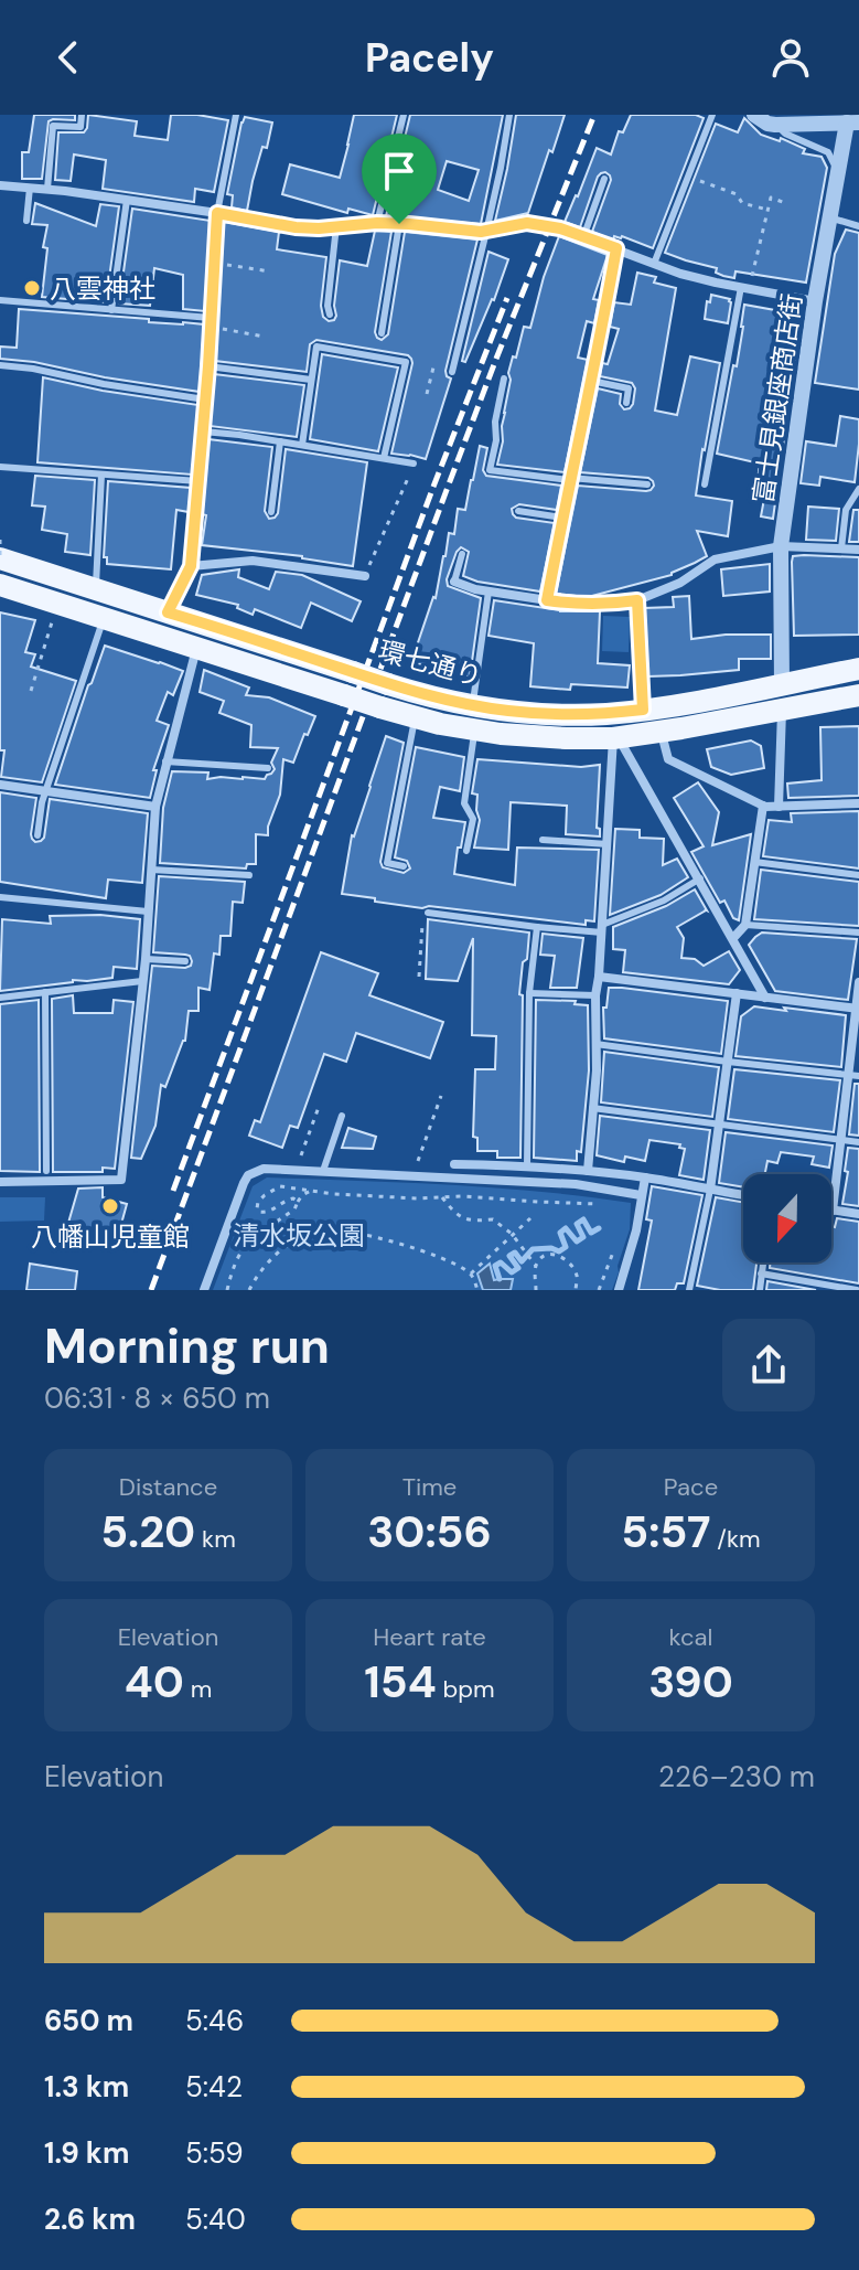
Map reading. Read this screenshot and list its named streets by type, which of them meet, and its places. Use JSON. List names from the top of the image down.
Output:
{
  "streets": {
    "main road": ["環七通り"],
    "street": ["富士見銀座商店街"]
  },
  "crossings": [
    ["富士見銀座商店街", "環七通り"]
  ],
  "parks": ["清水坂公園"],
  "places": ["八雲神社", "八幡山児童館"],
  "north": "bottom",
  "page": {
    "header": "Pacely",
    "heading": ["Morning run", "06:31 · 8 × 650 m"],
    "stats": [
      ["Distance", "5.20 km"],
      ["Time", "30:56"],
      ["Pace", "5:57 /km"],
      ["Elevation", "40 m"],
      ["Heart rate", "154 bpm"],
      ["kcal", "390"]
    ],
    "chart": ["Elevation", "226–230 m"],
    "list": [
      {
        "name": "650 m",
        "note": "5:46"
      },
      {
        "name": "1.3 km",
        "note": "5:42"
      },
      {
        "name": "1.9 km",
        "note": "5:59"
      },
      {
        "name": "2.6 km",
        "note": "5:40"
      }
    ]
  }
}
